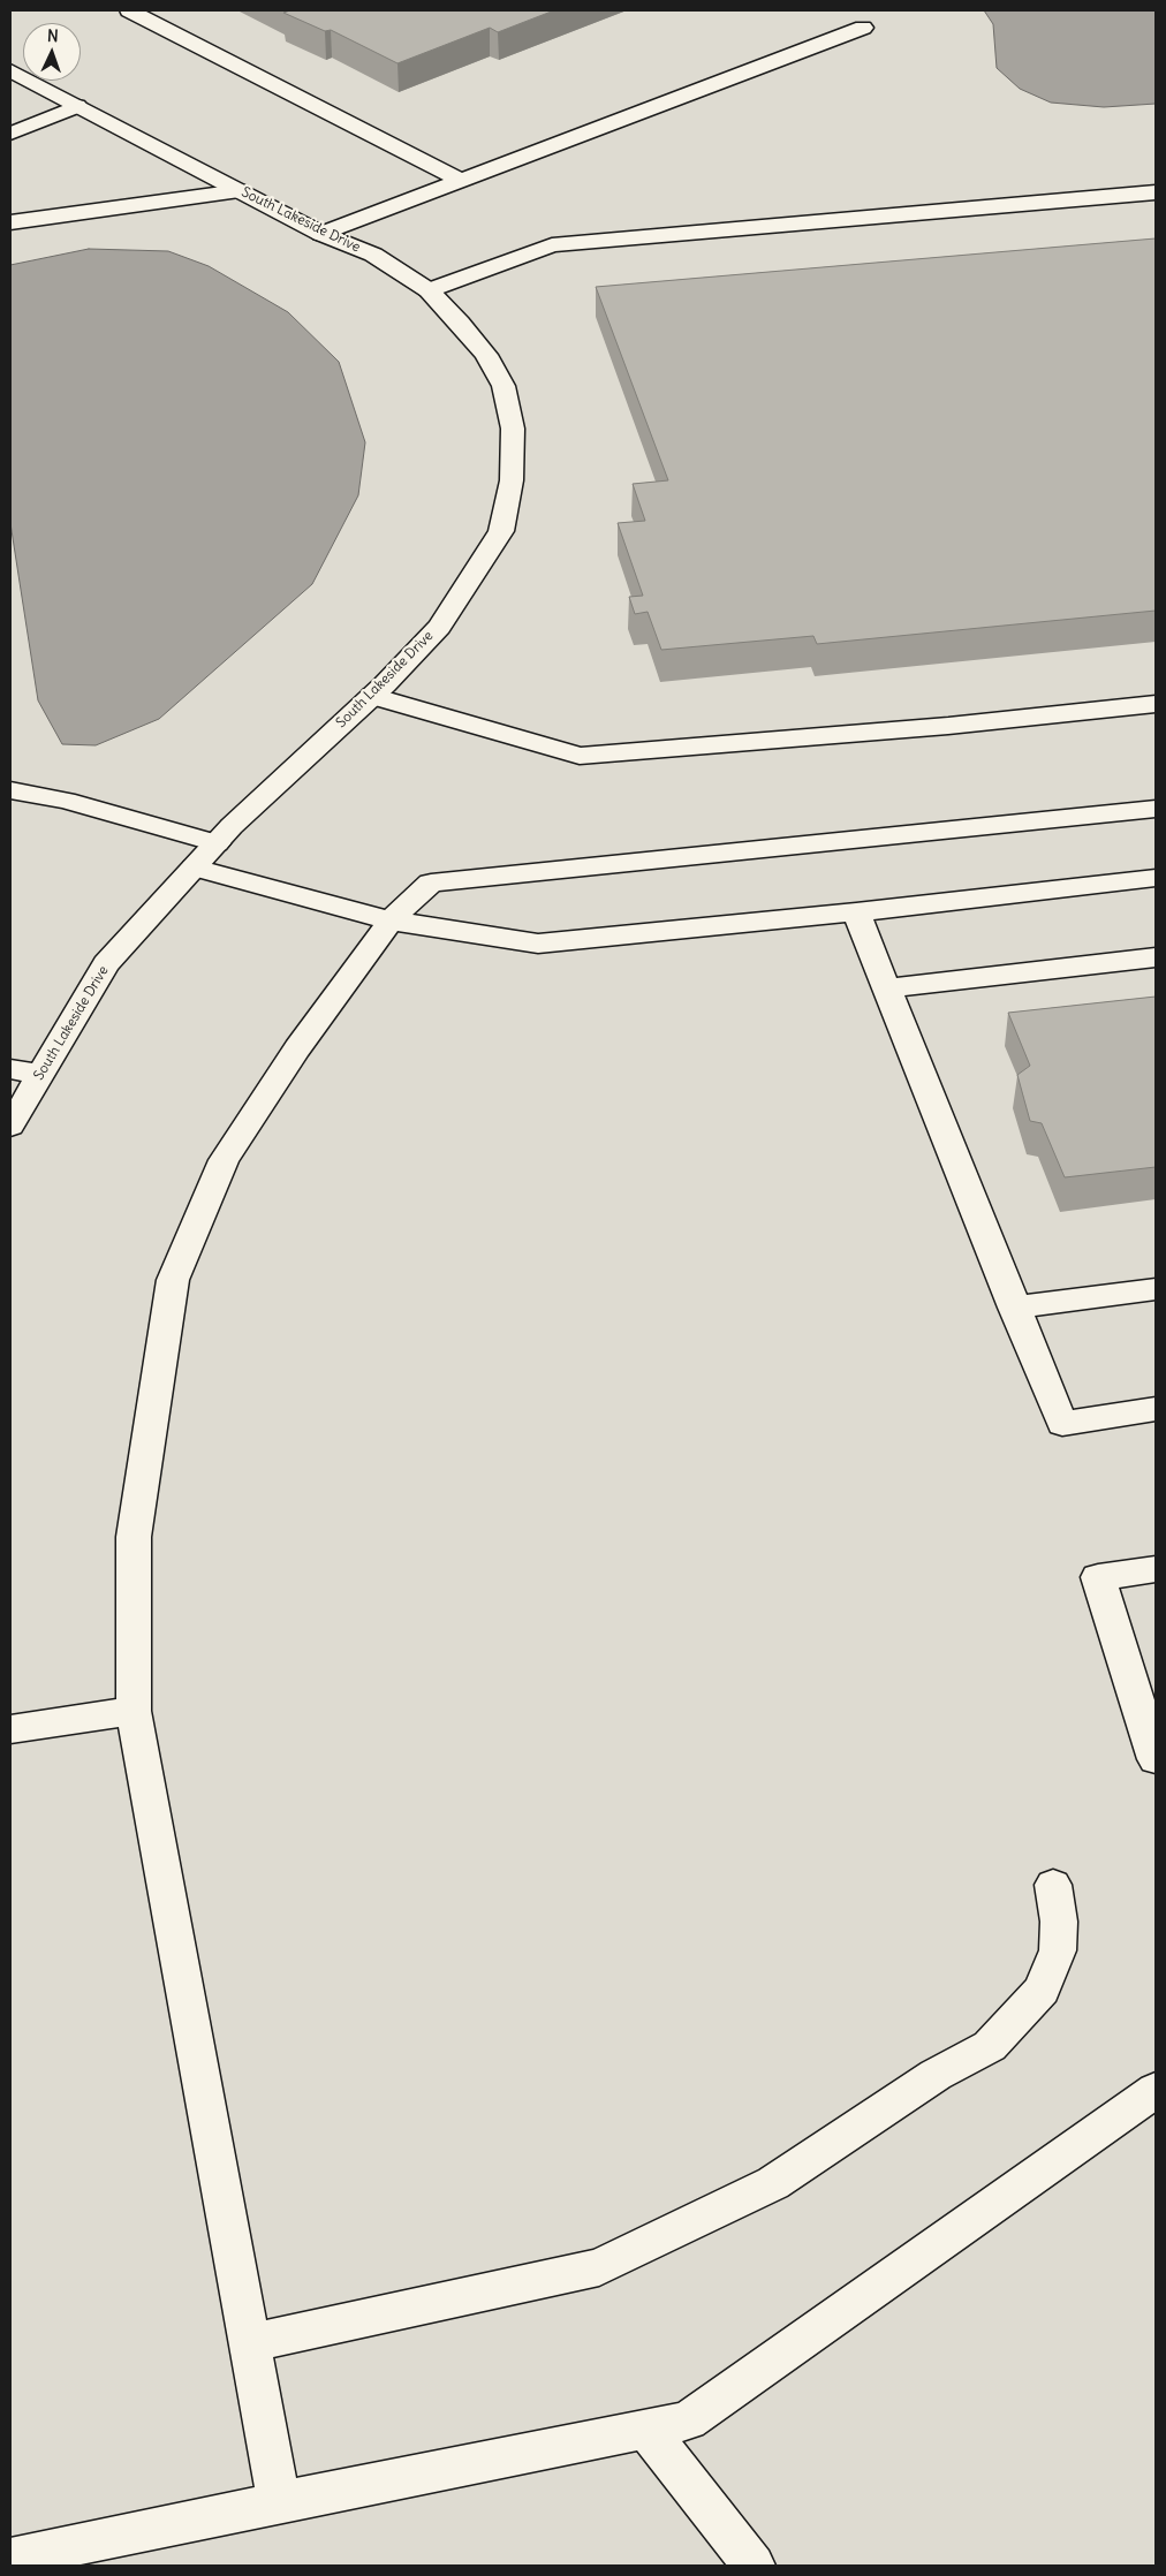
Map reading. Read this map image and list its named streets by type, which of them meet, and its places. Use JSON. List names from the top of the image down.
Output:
{
  "streets": {
    "street": ["South Lakeside Drive"]
  },
  "north": "top"
}
